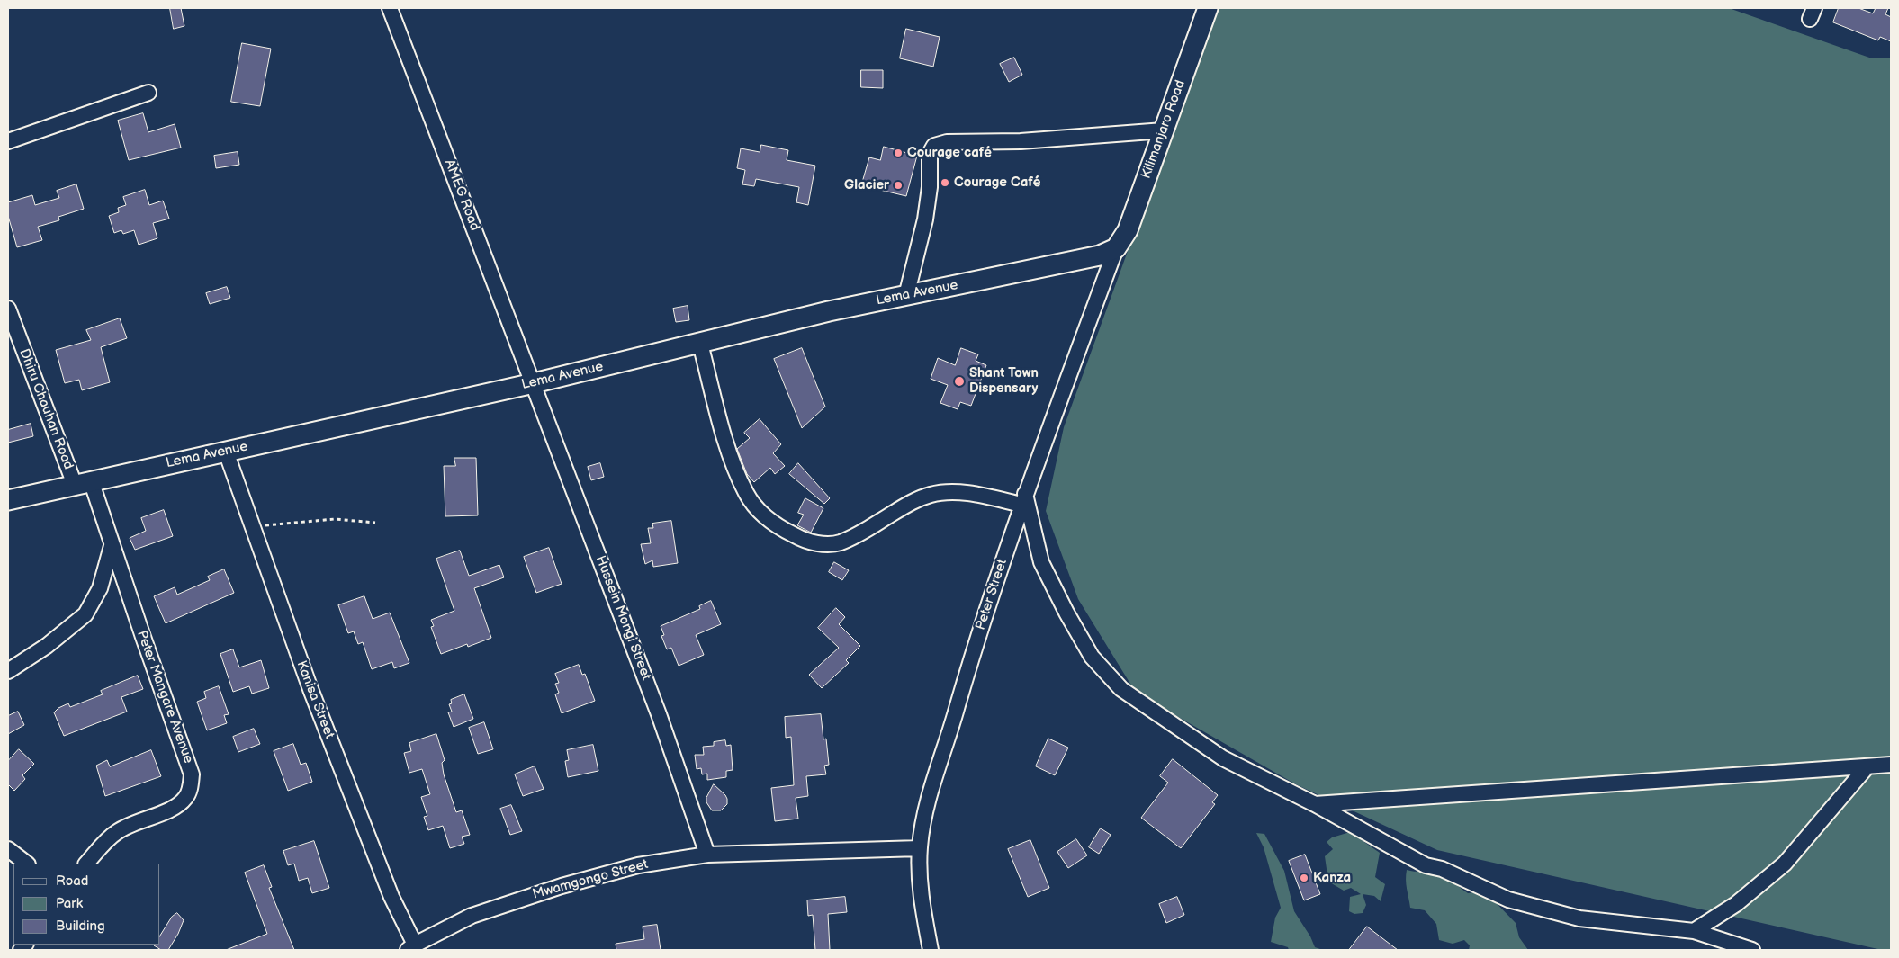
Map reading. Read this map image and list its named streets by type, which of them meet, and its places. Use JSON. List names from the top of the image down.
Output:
{
  "streets": {
    "main road": ["Kilimanjaro Road", "Lema Avenue"],
    "street": [
      "AMEG Road",
      "Dhiru Chauhan Road",
      "Peter Street",
      "Hussein Mongi Street",
      "Peter Mangare Avenue",
      "Kanisa Street",
      "Mwamgongo Street"
    ]
  },
  "crossings": [
    ["Kilimanjaro Road", "Lema Avenue"],
    ["Kilimanjaro Road", "Peter Street"],
    ["AMEG Road", "Lema Avenue"],
    ["AMEG Road", "Hussein Mongi Street"],
    ["Lema Avenue", "Dhiru Chauhan Road"],
    ["Lema Avenue", "Peter Street"],
    ["Lema Avenue", "Hussein Mongi Street"],
    ["Lema Avenue", "Peter Mangare Avenue"],
    ["Lema Avenue", "Kanisa Street"],
    ["Dhiru Chauhan Road", "Peter Mangare Avenue"],
    ["Peter Street", "Mwamgongo Street"],
    ["Hussein Mongi Street", "Mwamgongo Street"],
    ["Kanisa Street", "Mwamgongo Street"]
  ],
  "places": [
    "Courage café",
    "Courage Café",
    "Glacier",
    "Shant Town Dispensary",
    "Kanza"
  ],
  "legend": ["Road", "Park", "Building"]
}
